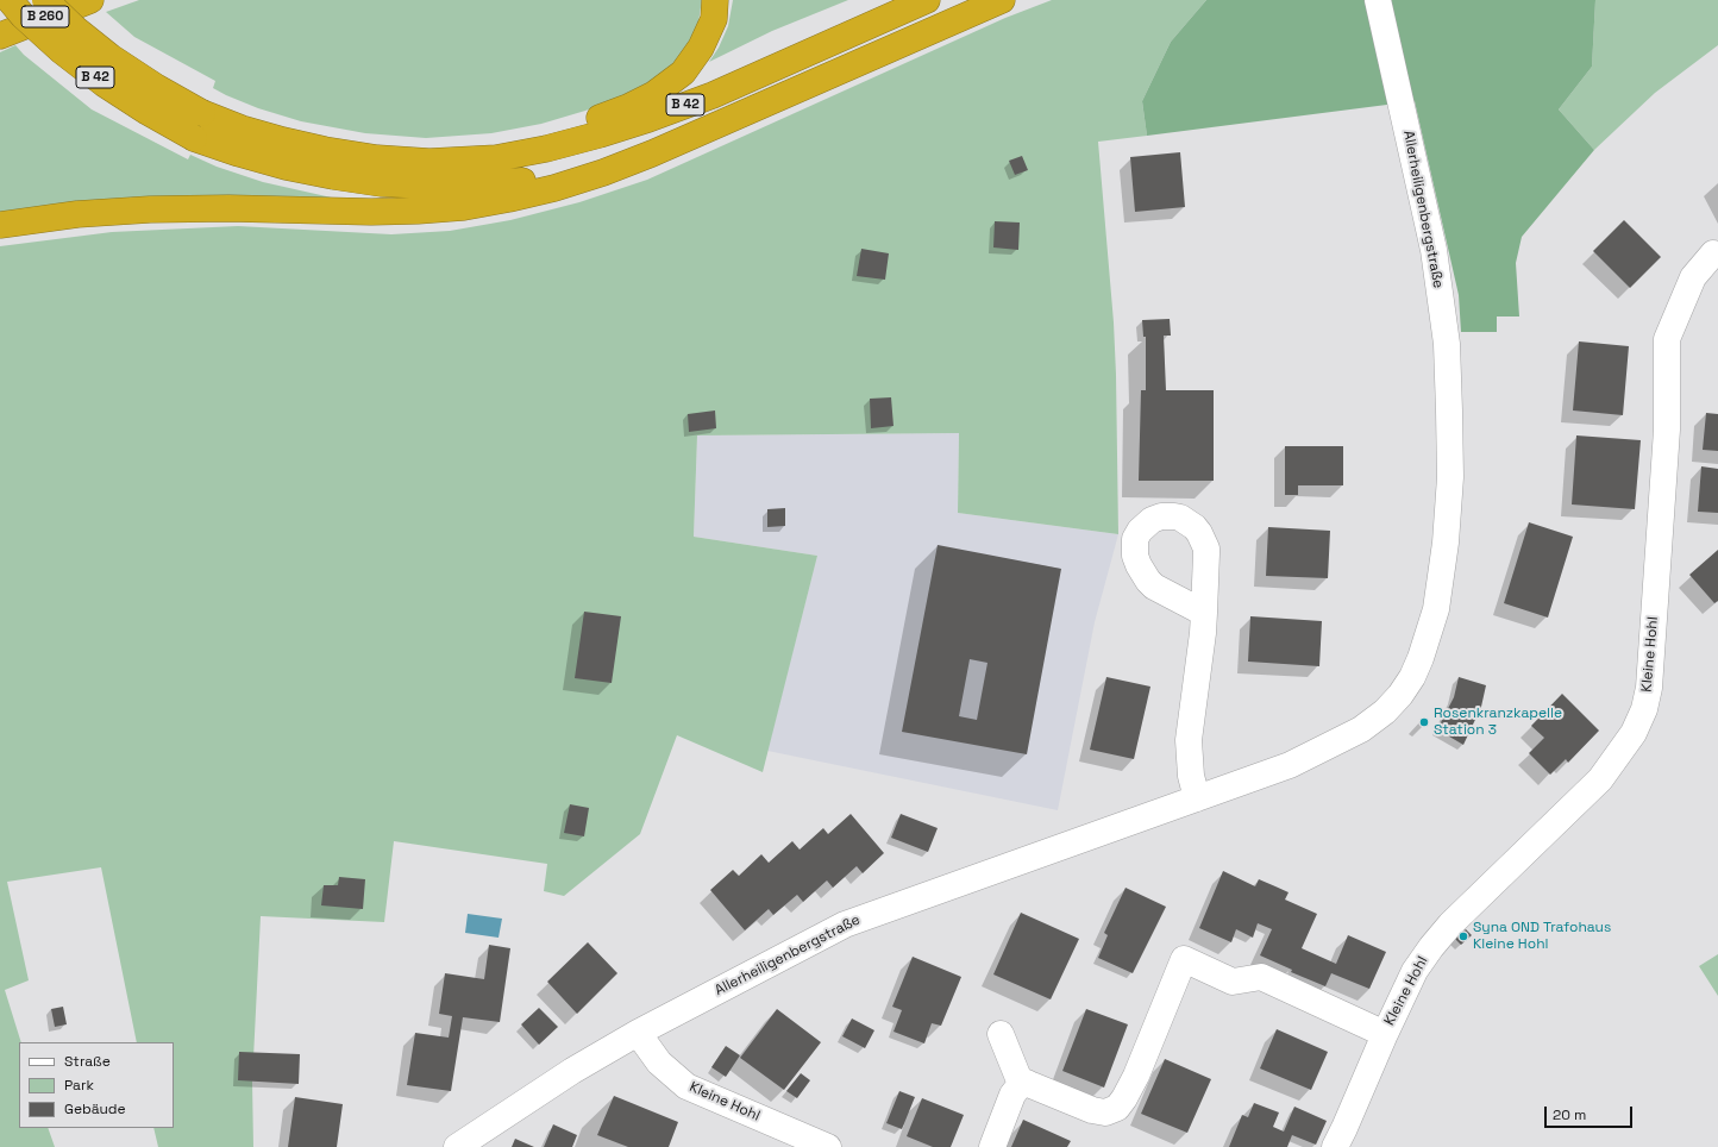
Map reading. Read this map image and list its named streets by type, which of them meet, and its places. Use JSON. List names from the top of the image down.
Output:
{
  "streets": {
    "highway": ["B 260", "B 42"],
    "street": ["Allerheiligenbergstraße", "Kleine Hohl"]
  },
  "crossings": [
    ["Allerheiligenbergstraße", "Kleine Hohl"]
  ],
  "places": ["Rosenkranzkapelle Station 3", "Syna OND Trafohaus Kleine Hohl"],
  "legend": ["Straße", "Park", "Gebäude"],
  "scale_bar": "20 m"
}
